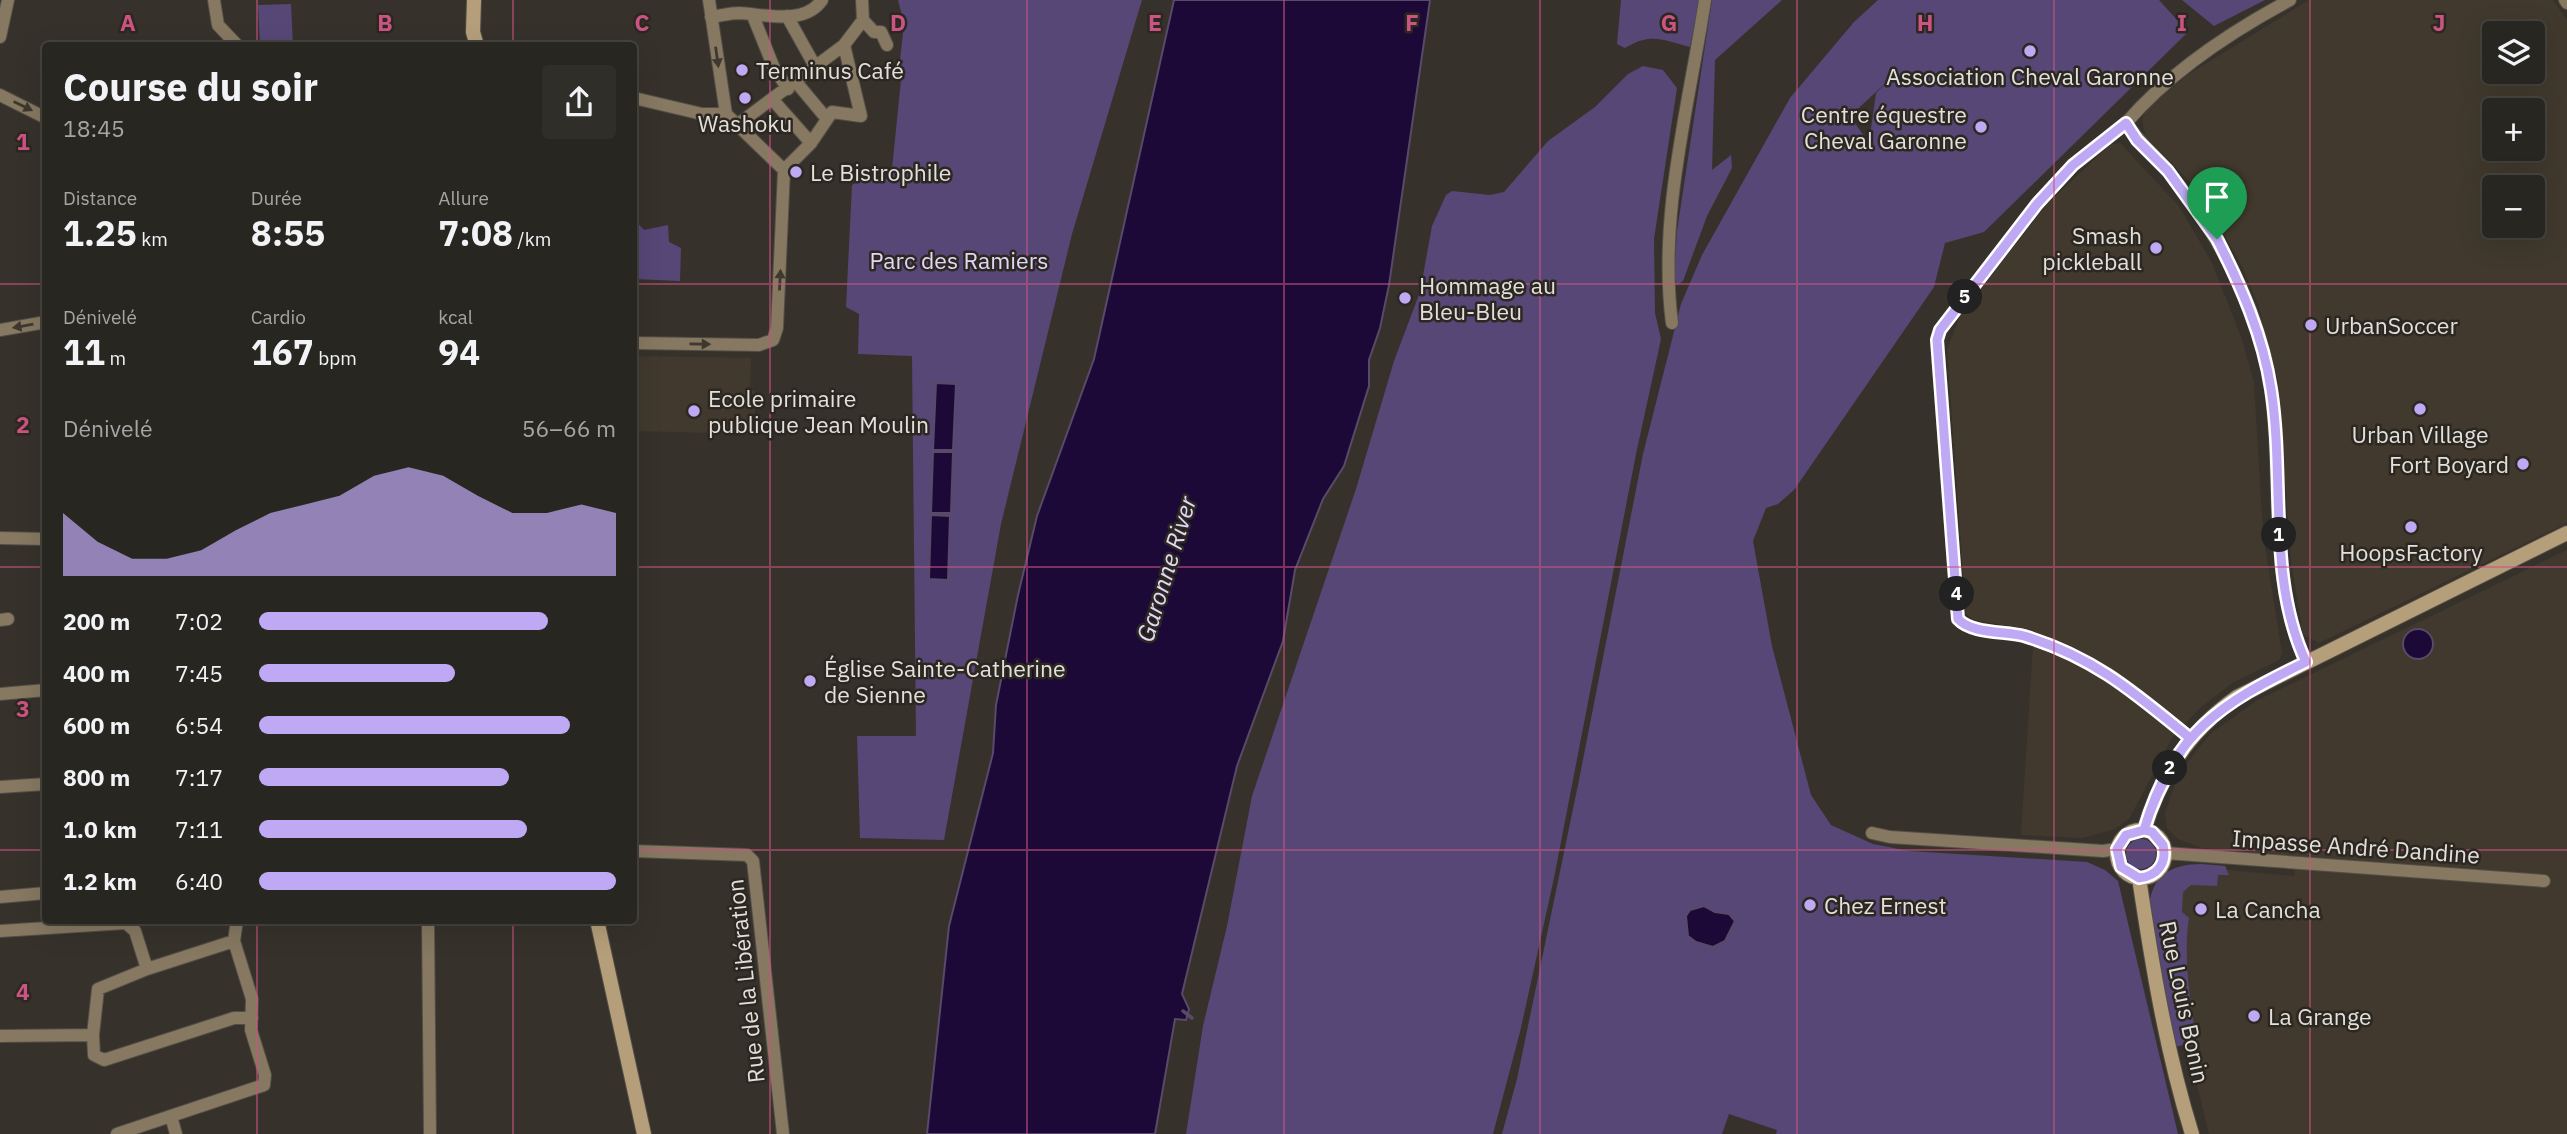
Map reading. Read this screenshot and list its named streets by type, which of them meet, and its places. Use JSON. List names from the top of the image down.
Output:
{
  "streets": {
    "street": ["Impasse André Dandine", "Rue de la Libération", "Rue Louis Bonin"]
  },
  "crossings": [
    ["Impasse André Dandine", "Rue Louis Bonin"]
  ],
  "water": ["Garonne River"],
  "parks": ["Parc des Ramiers"],
  "places": [
    "Association Cheval Garonne",
    "Terminus Café",
    "Washoku",
    "Centre équestre Cheval Garonne",
    "Le Bistrophile",
    "Smash pickleball",
    "Hommage au Bleu-Bleu",
    "UrbanSoccer",
    "Urban Village",
    "Ecole primaire publique Jean Moulin",
    "Fort Boyard",
    "HoopsFactory",
    "Église Sainte-Catherine de Sienne",
    "Chez Ernest",
    "La Cancha",
    "La Grange"
  ],
  "page": {
    "map_buttons": ["+", "−"],
    "heading": ["Course du soir", "18:45"],
    "stats": [
      ["Distance", "1.25 km"],
      ["Durée", "8:55"],
      ["Allure", "7:08 /km"],
      ["Dénivelé", "11 m"],
      ["Cardio", "167 bpm"],
      ["kcal", "94"]
    ],
    "pins": [
      "5",
      "1",
      "4",
      "2"
    ],
    "chart": ["Dénivelé", "56–66 m"],
    "list": [
      {
        "name": "200 m",
        "note": "7:02"
      },
      {
        "name": "400 m",
        "note": "7:45"
      },
      {
        "name": "600 m",
        "note": "6:54"
      },
      {
        "name": "800 m",
        "note": "7:17"
      },
      {
        "name": "1.0 km",
        "note": "7:11"
      },
      {
        "name": "1.2 km",
        "note": "6:40"
      }
    ]
  },
  "grid": {
    "columns": [
      "A",
      "B",
      "C",
      "D",
      "E",
      "F",
      "G",
      "H",
      "I",
      "J"
    ],
    "rows": [
      "1",
      "2",
      "3",
      "4"
    ]
  }
}
